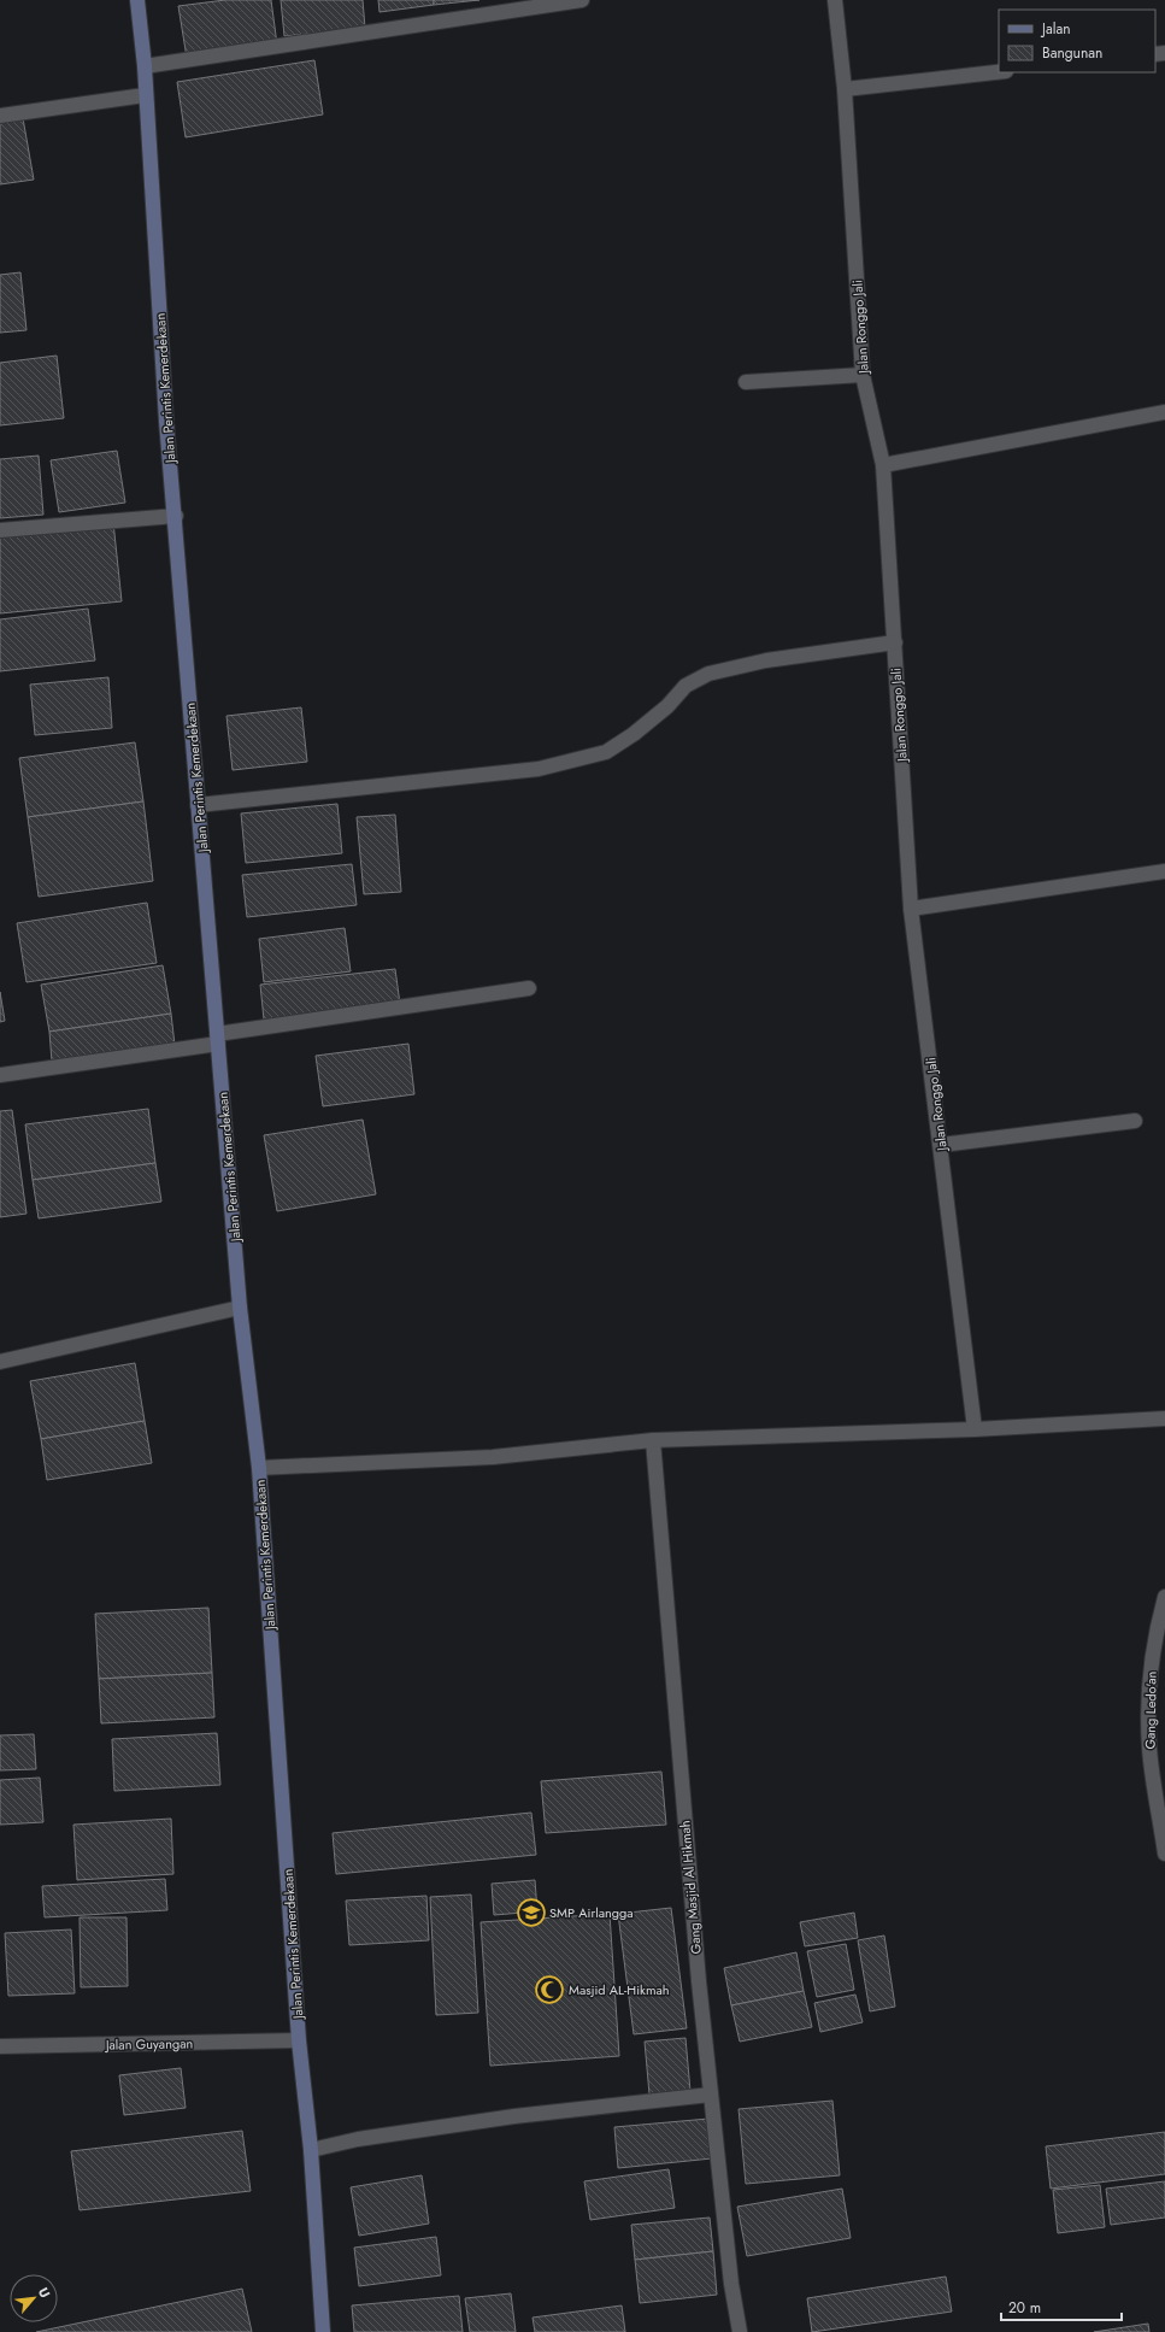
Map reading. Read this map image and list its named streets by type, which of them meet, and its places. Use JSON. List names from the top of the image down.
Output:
{
  "streets": {
    "main road": ["Jalan Perintis Kemerdekaan"],
    "street": [
      "Jalan Ronggo Jali",
      "Gang Ledo'an",
      "Gang Masjid Al Hikmah",
      "Jalan Guyangan"
    ]
  },
  "crossings": [
    ["Jalan Perintis Kemerdekaan", "Jalan Guyangan"]
  ],
  "places": {
    "school or university": ["SMP Airlangga"],
    "mosque": ["Masjid AL-Hikmah"]
  },
  "legend": ["Jalan", "Bangunan"],
  "scale_bar": "20 m",
  "north": "top right"
}
